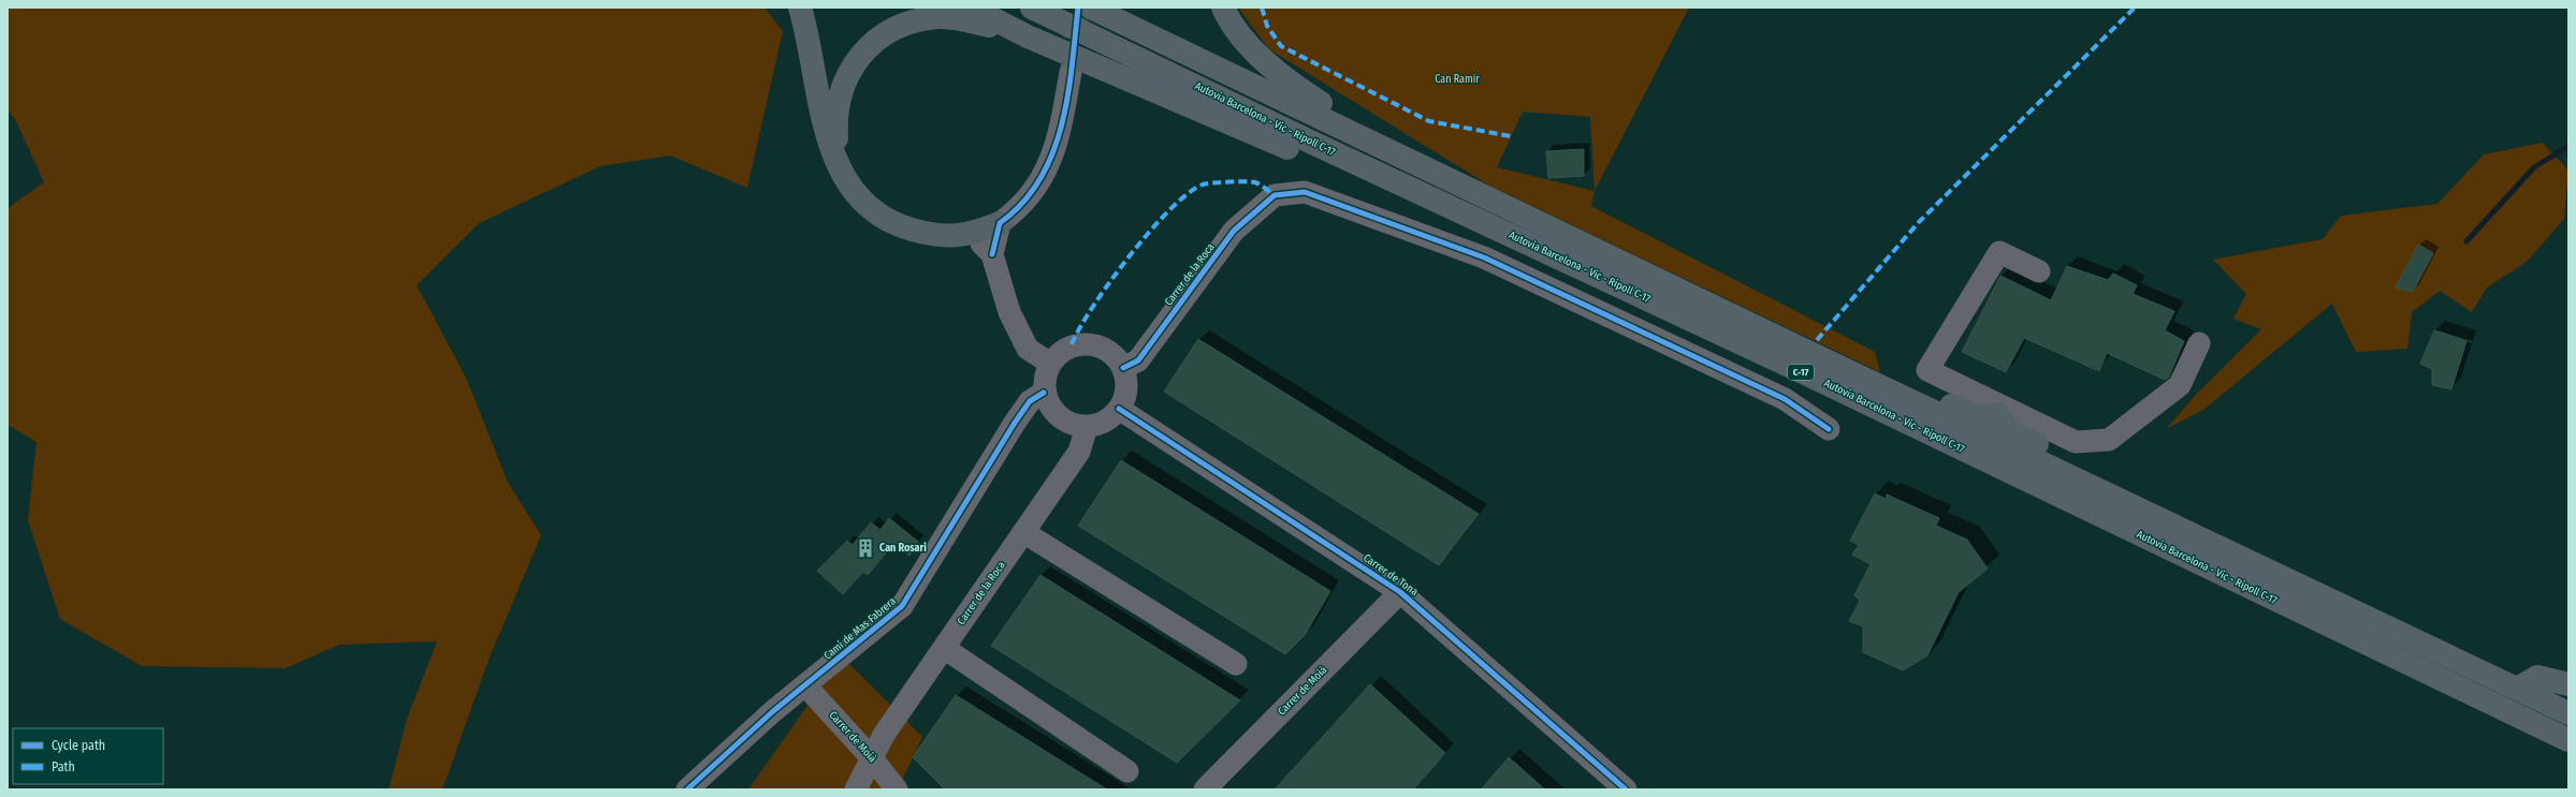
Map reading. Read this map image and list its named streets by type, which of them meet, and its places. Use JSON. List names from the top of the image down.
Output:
{
  "streets": {
    "highway": ["Autovia Barcelona - Vic - Ripoll C-17", "C-17"],
    "street": [
      "Carrer de la Roca",
      "Carrer de Tona",
      "Camí de Mas Fabrera",
      "Carrer de Moià"
    ]
  },
  "crossings": [
    ["Carrer de la Roca", "Carrer de Tona"],
    ["Carrer de la Roca", "Camí de Mas Fabrera"],
    ["Carrer de la Roca", "Carrer de Moià"],
    ["Carrer de Tona", "Camí de Mas Fabrera"],
    ["Carrer de Tona", "Carrer de Moià"],
    ["Camí de Mas Fabrera", "Carrer de Moià"]
  ],
  "parks": ["Can Ramir"],
  "places": {
    "building": ["Can Rosari"]
  },
  "legend": ["Cycle path", "Path"]
}
